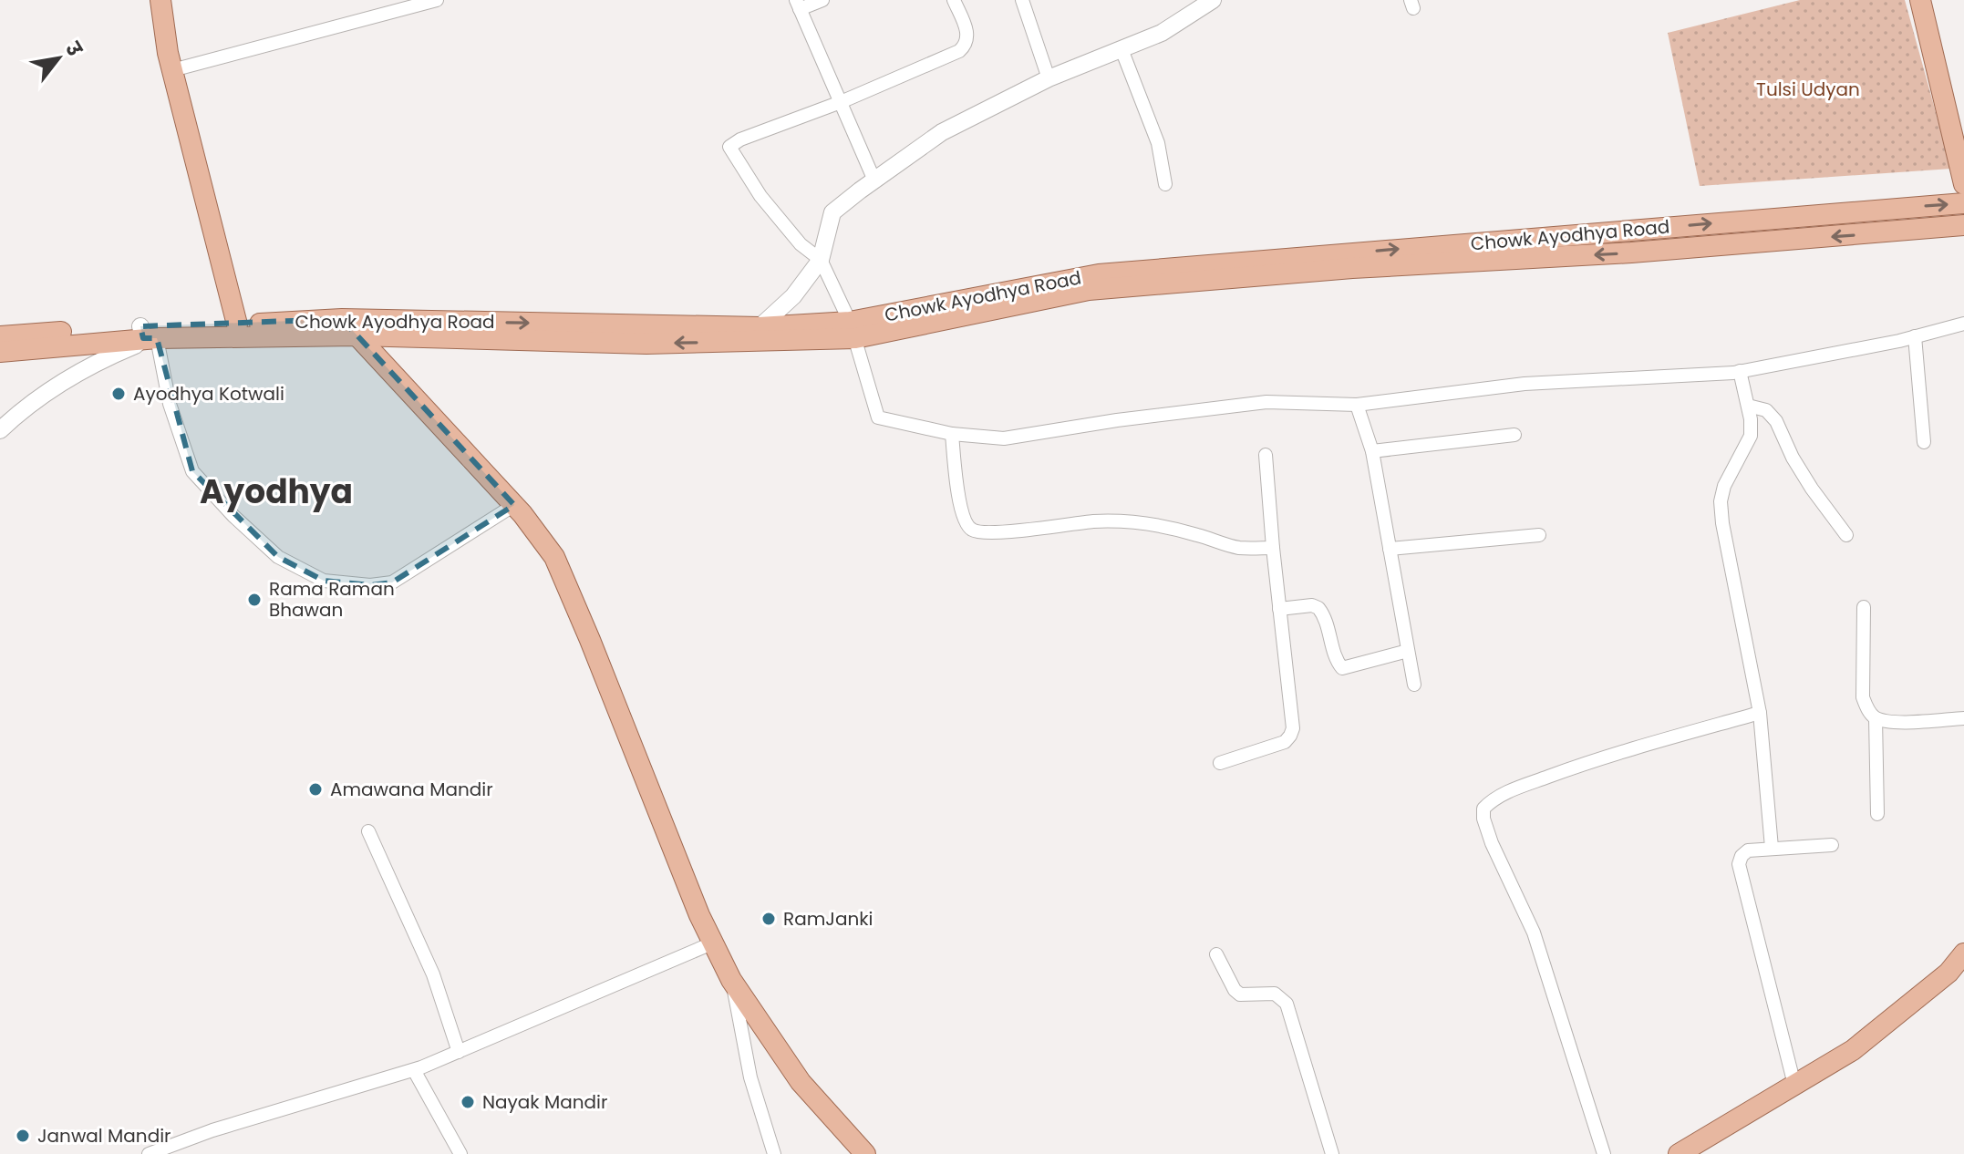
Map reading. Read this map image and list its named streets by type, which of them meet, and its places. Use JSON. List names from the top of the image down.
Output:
{
  "streets": {
    "main road": ["Chowk Ayodhya Road"]
  },
  "districts": ["Ayodhya"],
  "parks": ["Tulsi Udyan"],
  "places": [
    "Ayodhya Kotwali",
    "Rama Raman Bhawan",
    "Amawana Mandir",
    "RamJanki",
    "Nayak Mandir",
    "Janwal Mandir"
  ],
  "north": "top right"
}
